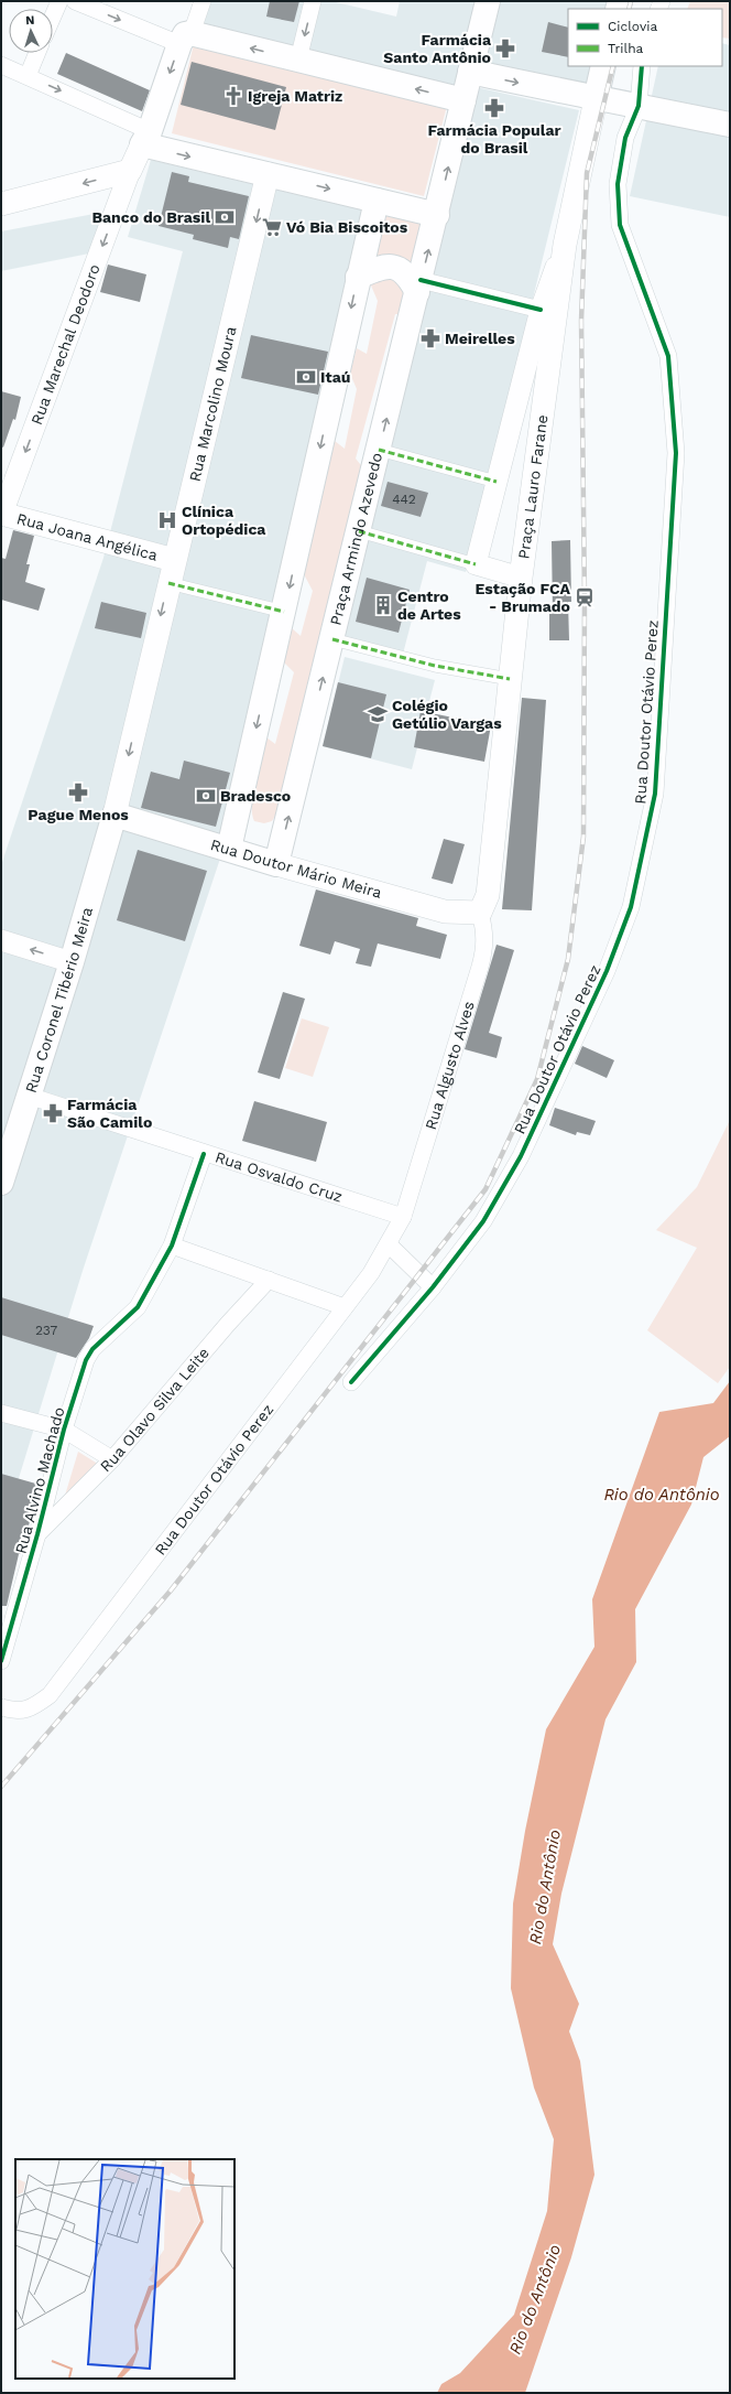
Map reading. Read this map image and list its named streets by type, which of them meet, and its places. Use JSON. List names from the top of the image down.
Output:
{
  "streets": {
    "main road": [
      "Rua Marcolino Moura",
      "Praça Lauro Farane",
      "Rua Joana Angélica",
      "Praça Armindo Azevedo",
      "Rua Doutor Mário Meira",
      "Rua Coronel Tibério Meira"
    ],
    "street": [
      "Rua Marechal Deodoro",
      "Rua Doutor Otávio Perez",
      "Rua Algusto Alves",
      "Rua Osvaldo Cruz",
      "Rua Olavo Silva Leite",
      "Rua Alvino Machado"
    ]
  },
  "crossings": [
    ["Rua Marechal Deodoro", "Rua Joana Angélica"],
    ["Rua Marcolino Moura", "Rua Joana Angélica"],
    ["Rua Marcolino Moura", "Rua Doutor Mário Meira"],
    ["Rua Marcolino Moura", "Rua Coronel Tibério Meira"],
    ["Praça Lauro Farane", "Rua Doutor Mário Meira"],
    ["Praça Lauro Farane", "Rua Algusto Alves"],
    ["Praça Armindo Azevedo", "Rua Doutor Mário Meira"],
    ["Rua Doutor Otávio Perez", "Rua Algusto Alves"],
    ["Rua Doutor Otávio Perez", "Rua Osvaldo Cruz"],
    ["Rua Doutor Mário Meira", "Rua Coronel Tibério Meira"],
    ["Rua Doutor Mário Meira", "Rua Algusto Alves"],
    ["Rua Coronel Tibério Meira", "Rua Osvaldo Cruz"],
    ["Rua Algusto Alves", "Rua Osvaldo Cruz"],
    ["Rua Osvaldo Cruz", "Rua Alvino Machado"],
    ["Rua Olavo Silva Leite", "Rua Alvino Machado"]
  ],
  "one_way": ["Rua Marechal Deodoro"],
  "water": ["Rio do Antônio"],
  "places": {
    "pharmacy": [
      "Farmácia Santo Antônio",
      "Farmácia Popular do Brasil",
      "Meirelles",
      "Pague Menos",
      "Farmácia São Camilo"
    ],
    "church": ["Igreja Matriz"],
    "bank": ["Banco do Brasil", "Itaú", "Bradesco"],
    "supermarket": ["Vó Bia Biscoitos"],
    "hospital": ["Clínica Ortopédica"],
    "station": ["Estação FCA - Brumado"],
    "building": ["Centro de Artes"],
    "school or university": ["Colégio Getúlio Vargas"]
  },
  "house_numbers": ["442", "237"],
  "legend": ["Ciclovia", "Trilha"],
  "north": "top"
}
